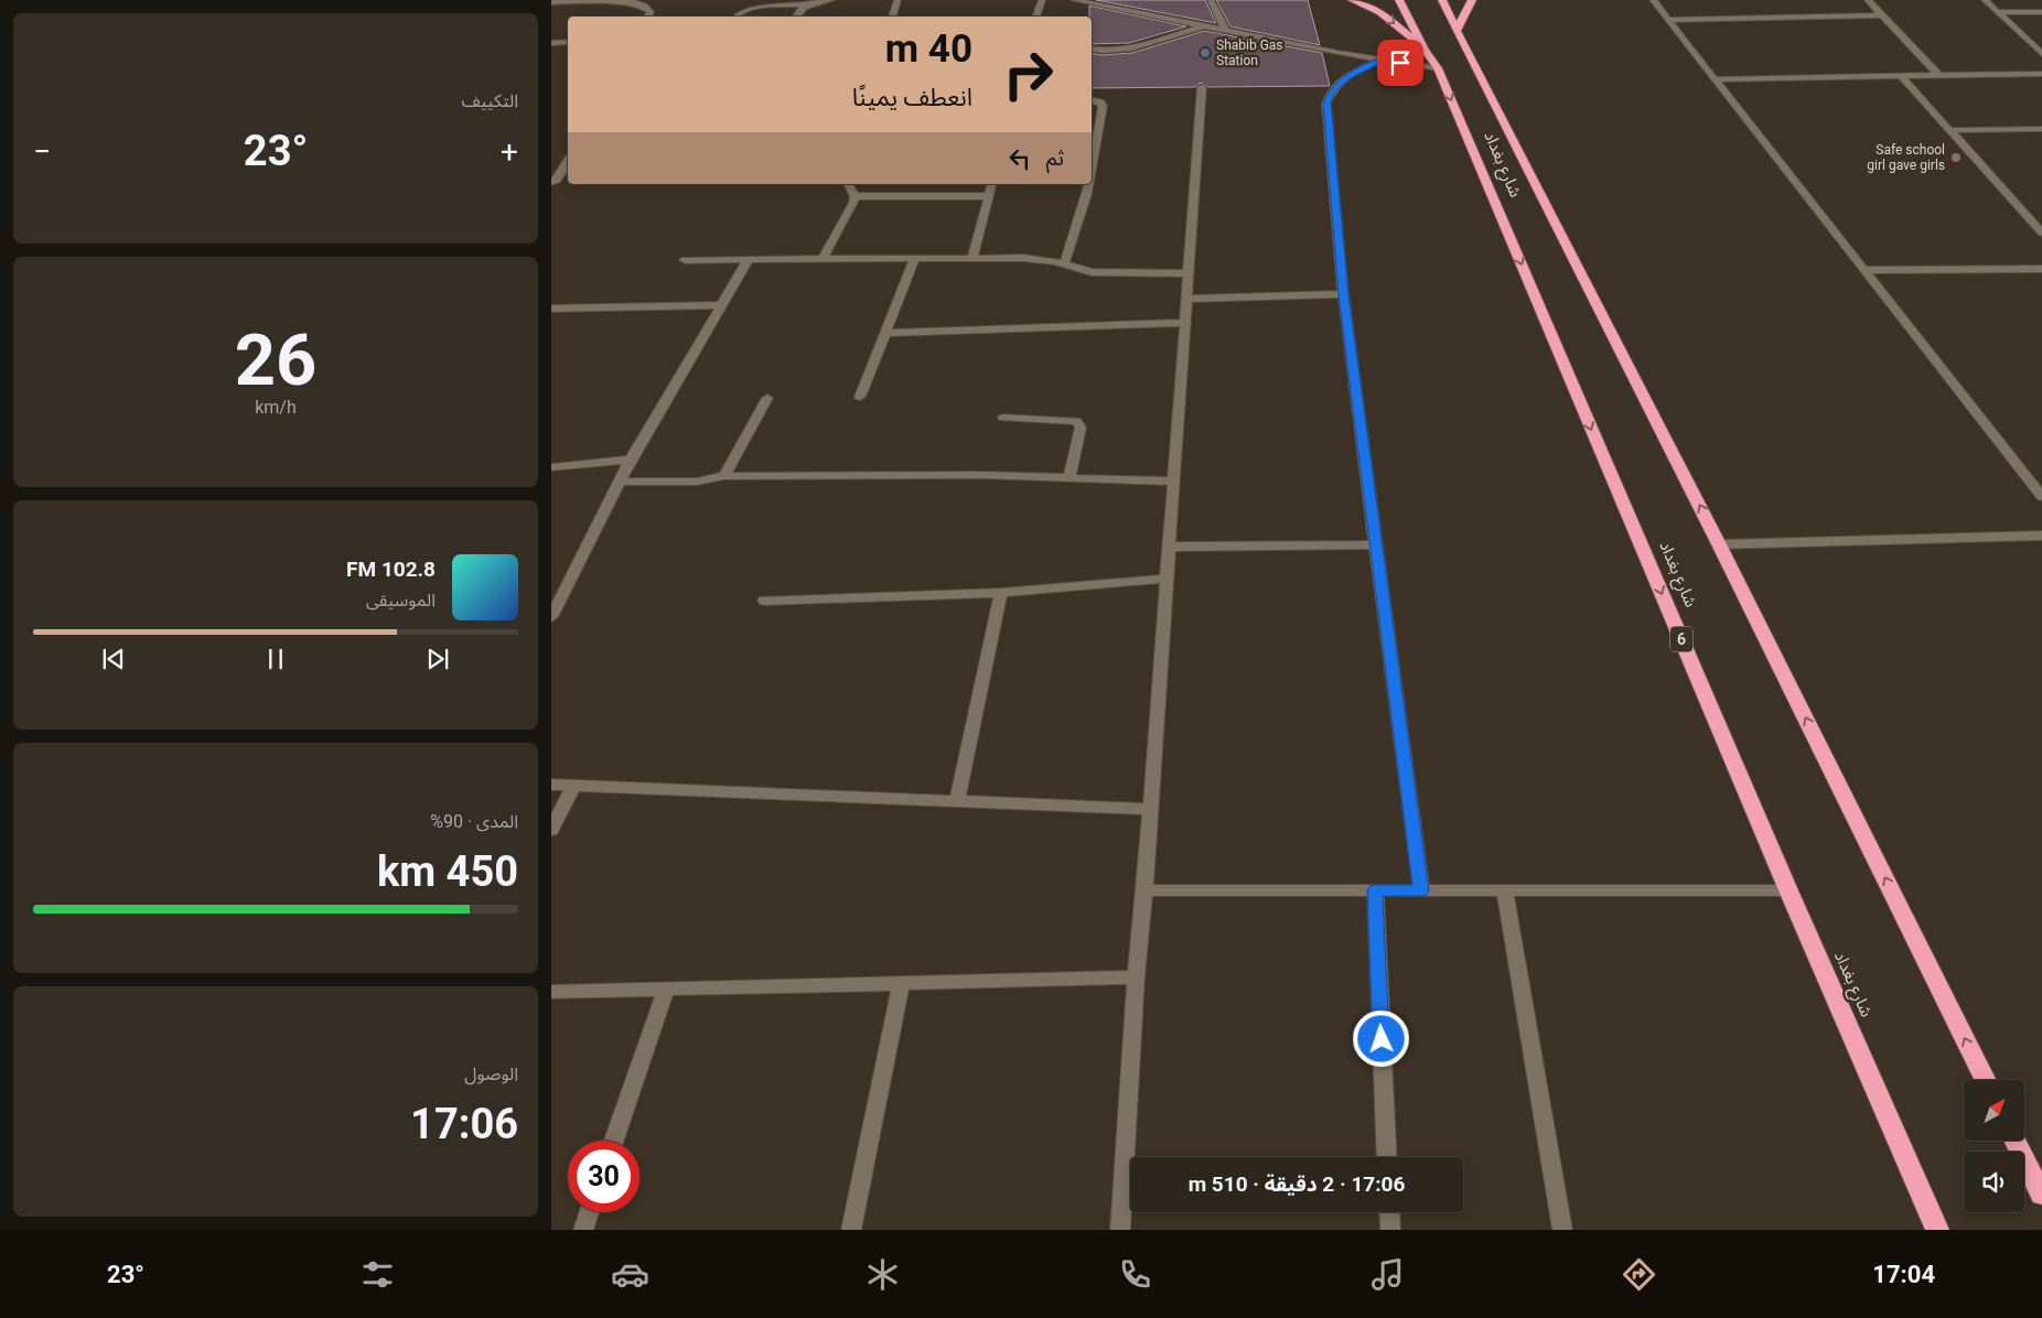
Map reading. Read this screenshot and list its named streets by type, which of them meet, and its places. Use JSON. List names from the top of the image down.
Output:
{
  "streets": {
    "highway": ["شارع بغداد", "6"]
  },
  "places": ["Shabib Gas Station", "Safe school girl gave girls"],
  "north": "top right",
  "page": {
    "tile": [
      "التكييف",
      ["26", "km/h"],
      ["المدى · 90%", "450 km"],
      ["الوصول", "17:06"]
    ],
    "turn": ["40 m", "انعطف يمينًا"],
    "heat": ["−", "23°", "+"],
    "then": "ثم",
    "song": ["102.8 FM", "الموسيقى"],
    "limit": "30",
    "trip": "17:06 · 2 دقيقة · 510 m",
    "tabs": ["17:04", "23°"]
  }
}
